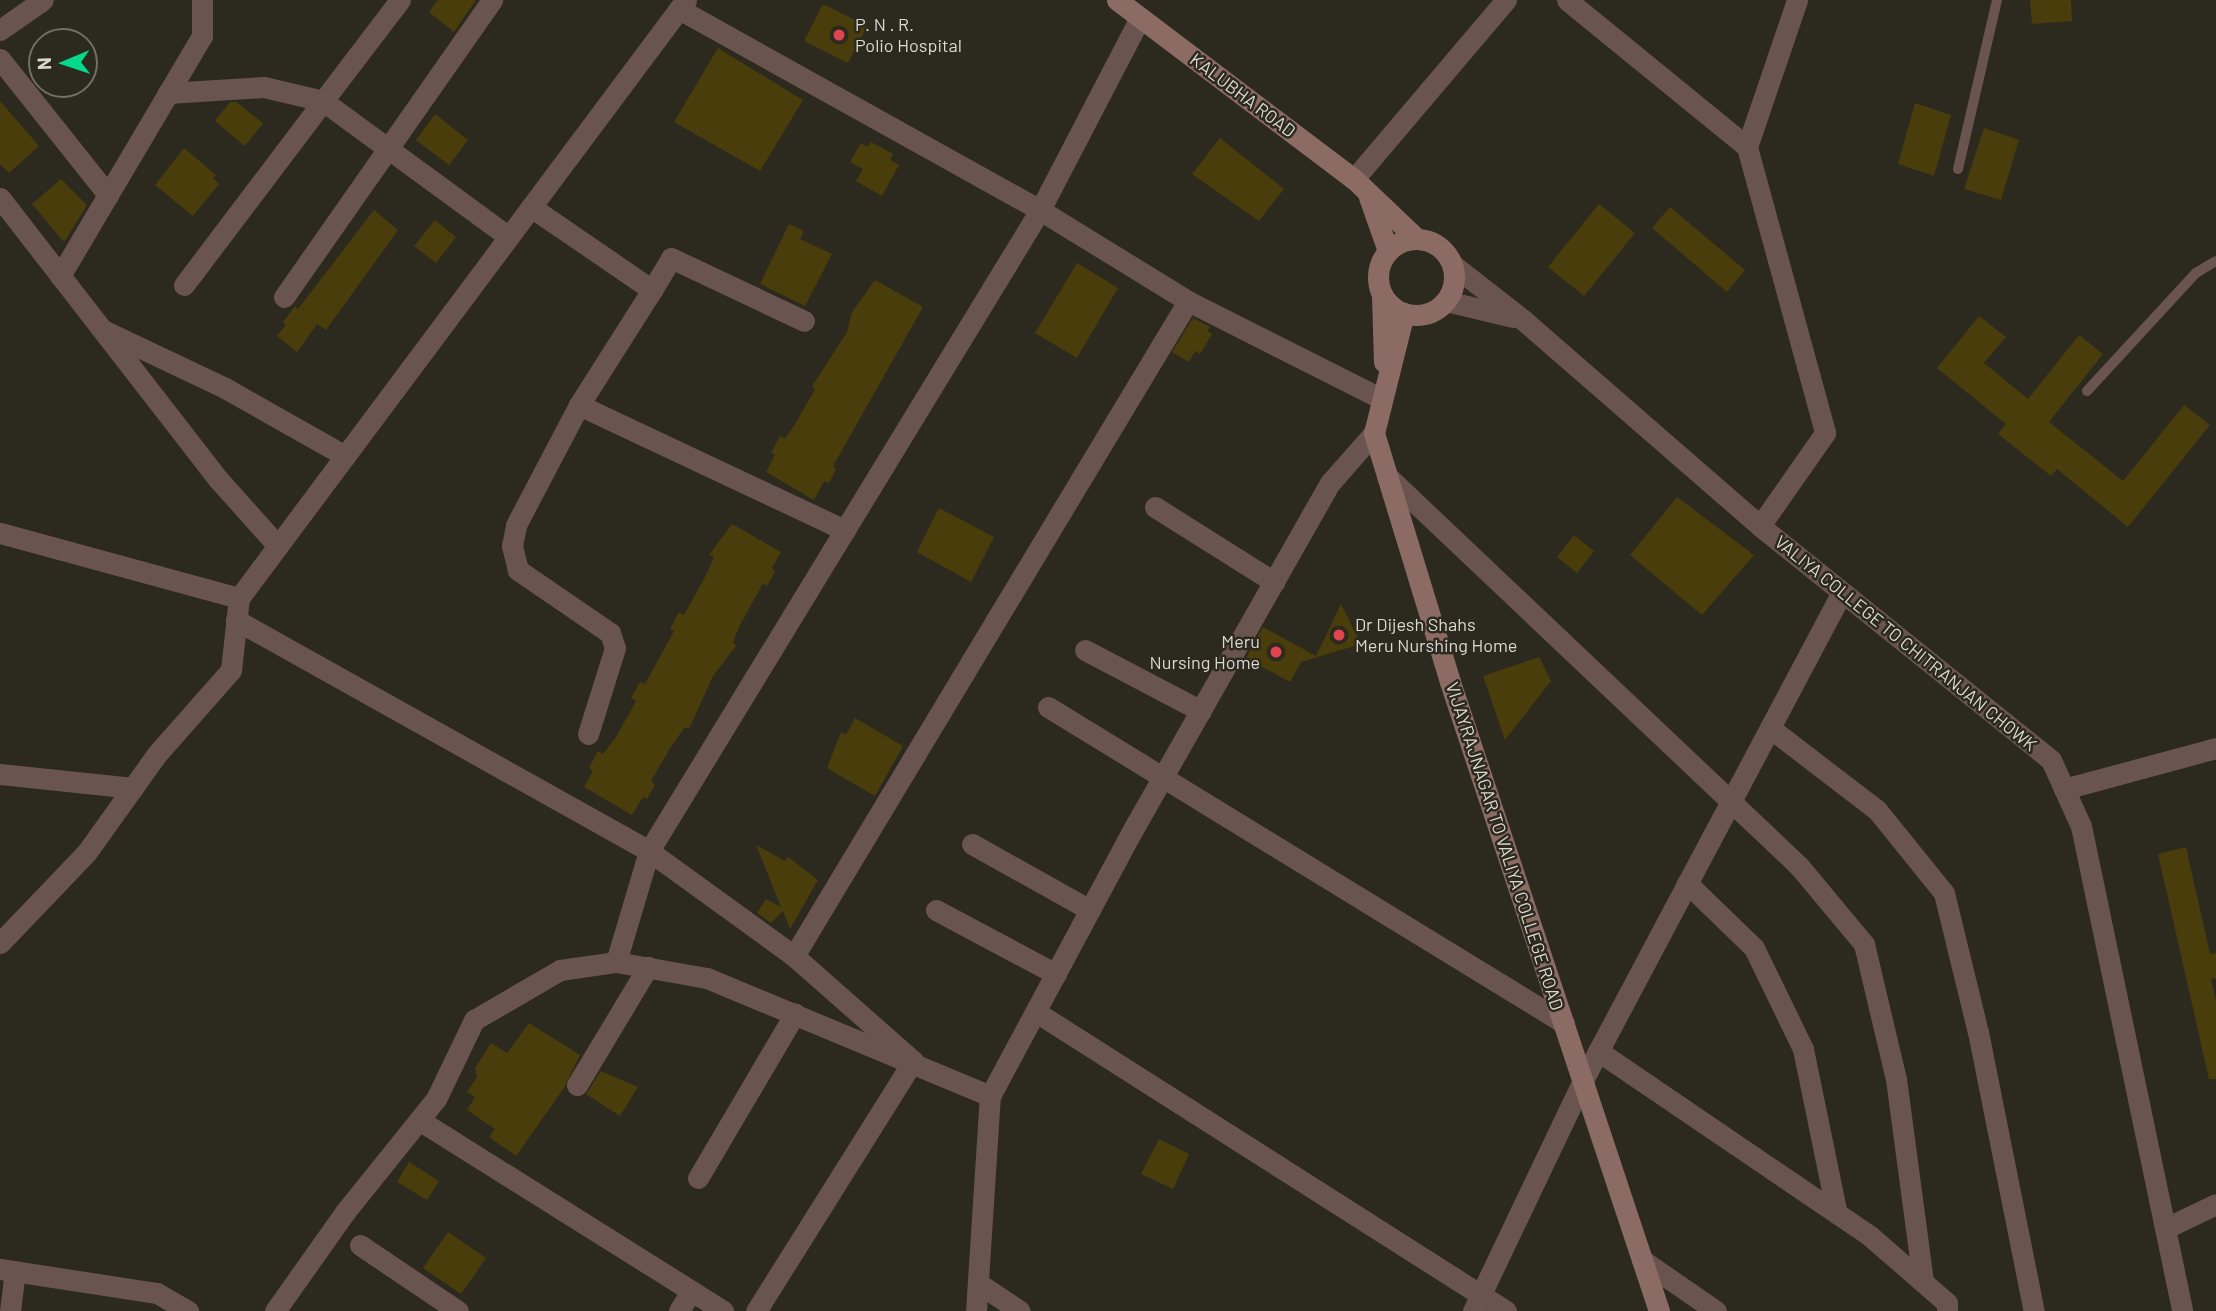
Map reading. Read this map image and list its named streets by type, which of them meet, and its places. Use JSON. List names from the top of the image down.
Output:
{
  "streets": {
    "street": ["KALUBHA ROAD", "VALIYA COLLEGE TO CHITRANJAN CHOWK", "VIJAYRAJNAGAR TO VALIYA COLLEGE ROAD"]
  },
  "crossings": [
    ["KALUBHA ROAD", "VALIYA COLLEGE TO CHITRANJAN CHOWK"],
    ["KALUBHA ROAD", "VIJAYRAJNAGAR TO VALIYA COLLEGE ROAD"],
    ["VALIYA COLLEGE TO CHITRANJAN CHOWK", "VIJAYRAJNAGAR TO VALIYA COLLEGE ROAD"]
  ],
  "places": ["P. N . R. Polio Hospital", "Dr Dijesh Shahs Meru Nurshing Home", "Meru Nursing Home"],
  "north": "left"
}
